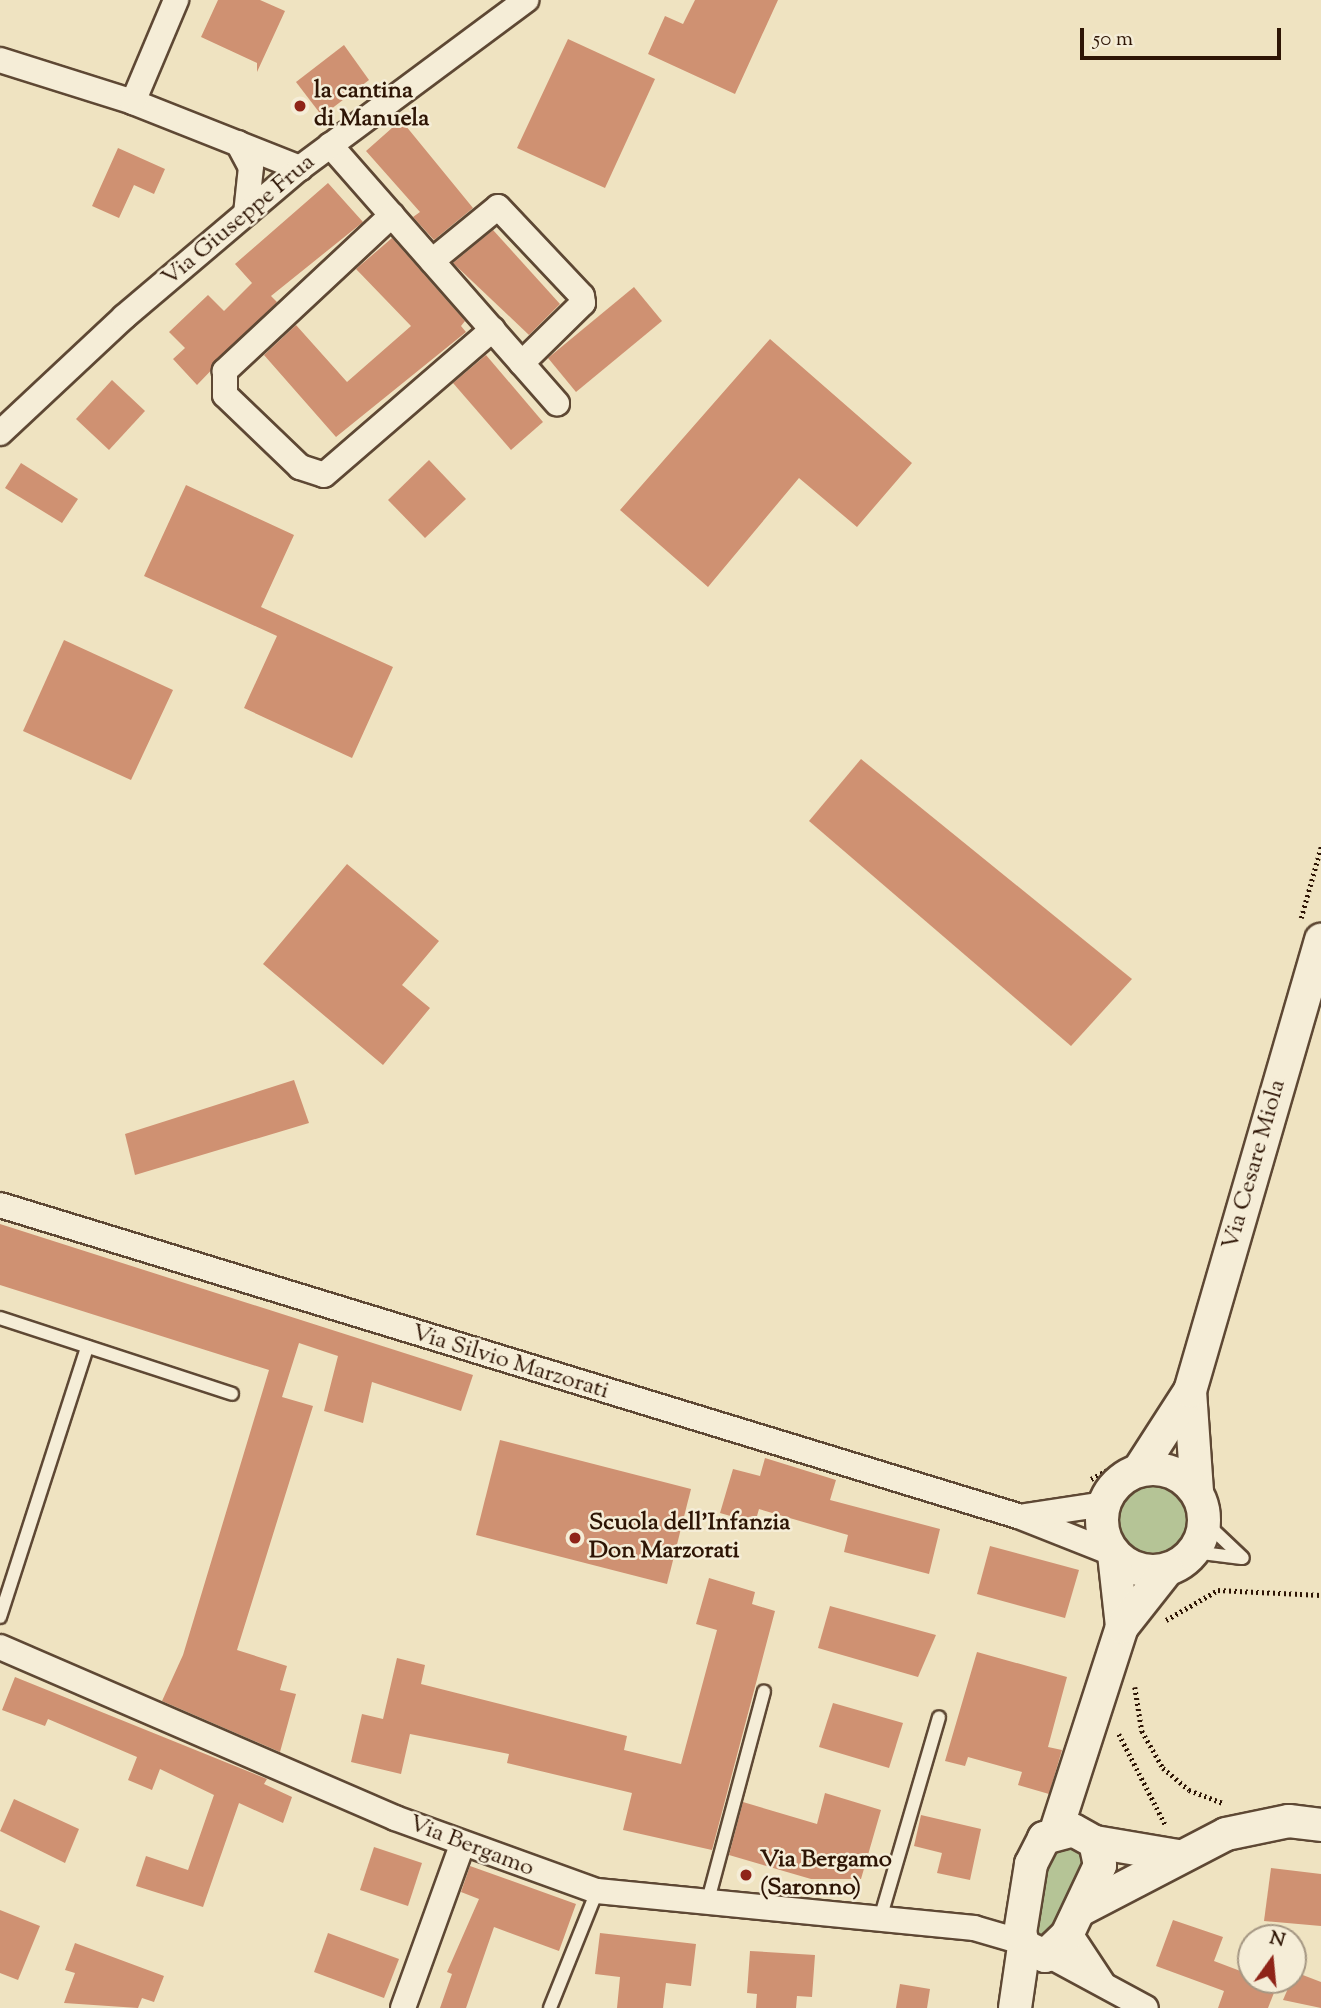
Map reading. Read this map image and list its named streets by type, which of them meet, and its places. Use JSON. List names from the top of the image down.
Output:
{
  "streets": {
    "street": [
      "Via Giuseppe Frua",
      "Via Cesare Miola",
      "Via Silvio Marzorati",
      "Via Bergamo"
    ]
  },
  "crossings": [
    ["Via Cesare Miola", "Via Silvio Marzorati"]
  ],
  "places": ["la cantina di Manuela", "Scuola dell'Infanzia Don Marzorati", "Via Bergamo (Saronno)"],
  "scale_bar": "50 m",
  "north": "top"
}
